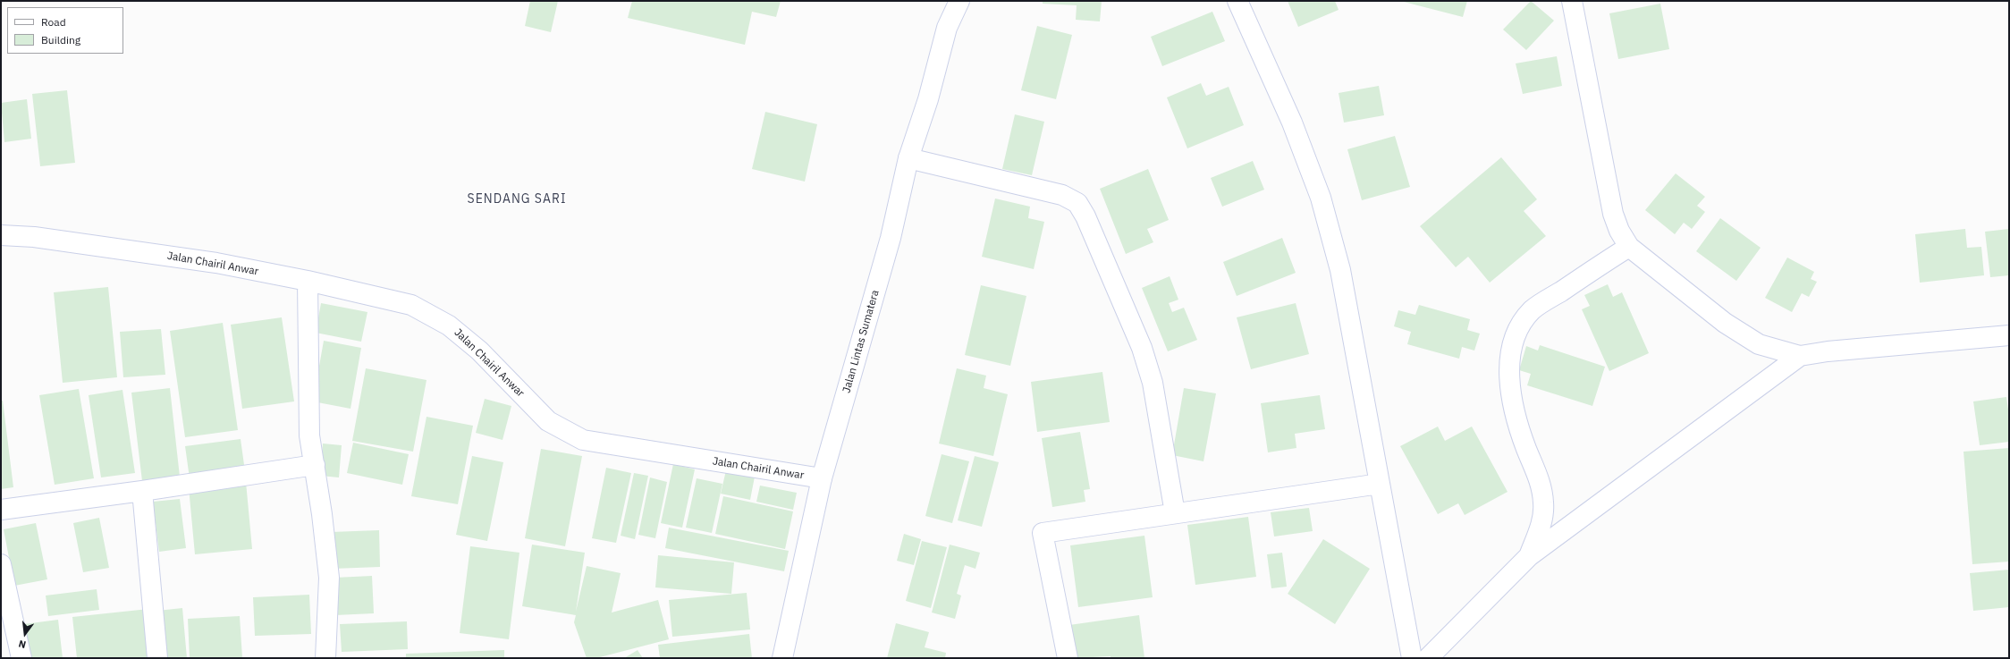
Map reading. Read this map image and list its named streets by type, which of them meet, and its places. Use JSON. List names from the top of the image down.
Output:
{
  "streets": {
    "main road": ["Jalan Chairil Anwar", "Jalan Lintas Sumatera"]
  },
  "crossings": [
    ["Jalan Chairil Anwar", "Jalan Lintas Sumatera"]
  ],
  "districts": ["SENDANG SARI"],
  "legend": ["Road", "Building"],
  "north": "bottom"
}
